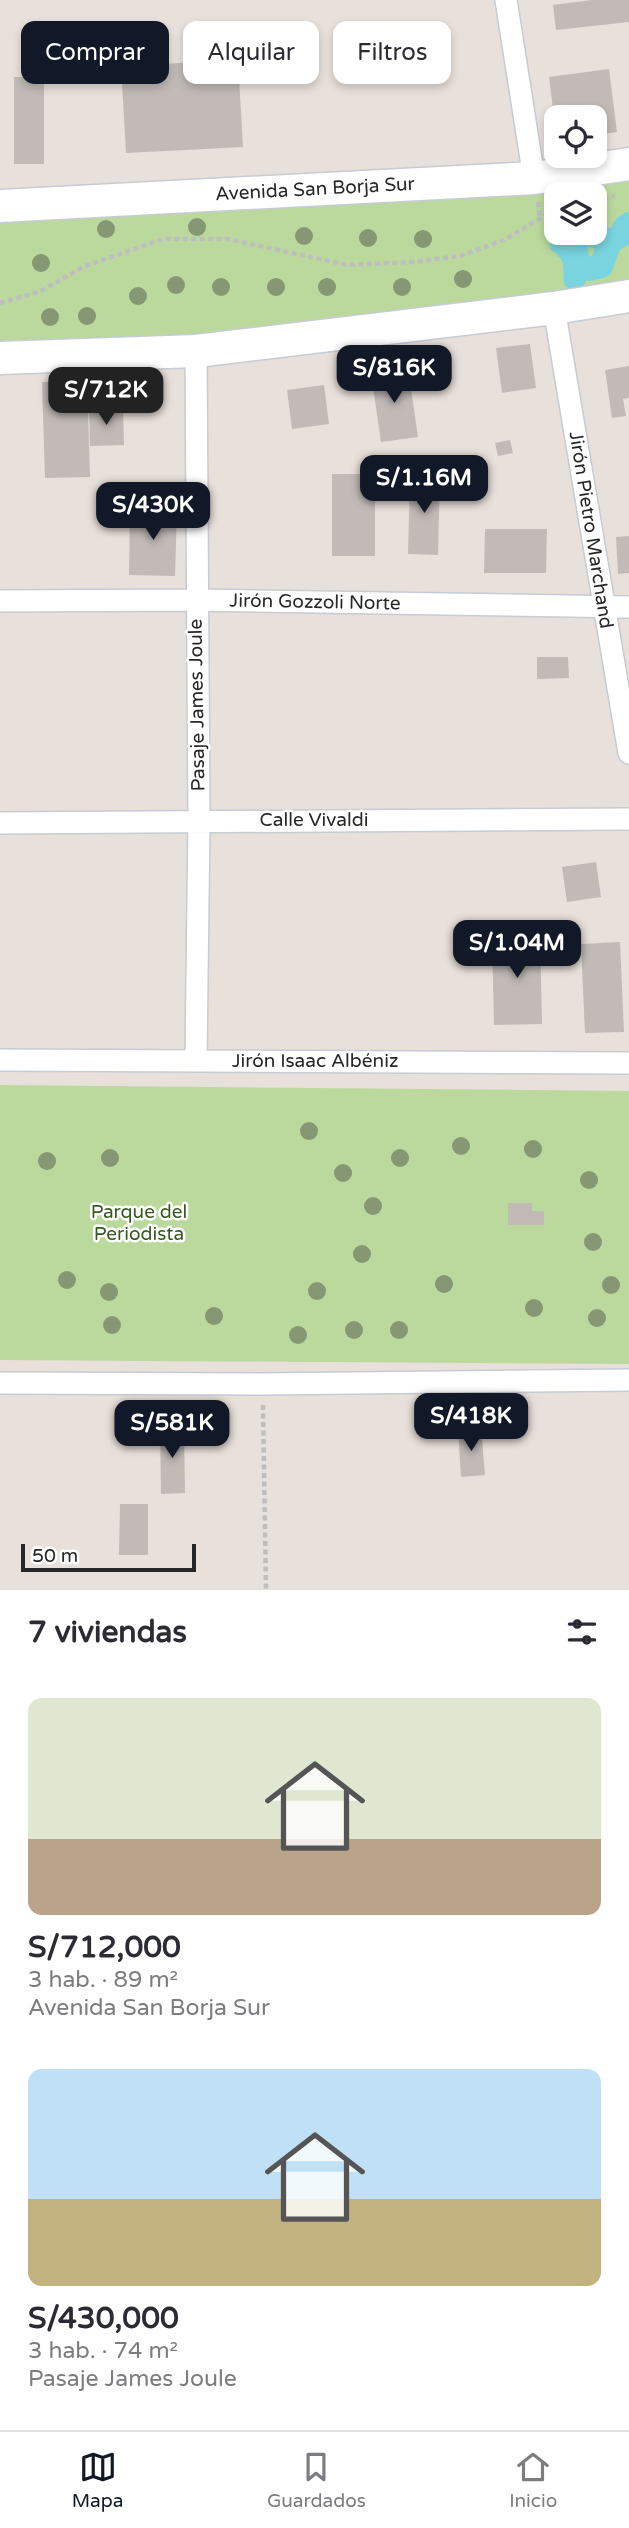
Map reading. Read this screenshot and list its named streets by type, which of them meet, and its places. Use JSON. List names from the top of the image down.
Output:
{
  "streets": {
    "main road": ["Avenida San Borja Sur"],
    "street": [
      "Jirón Pietro Marchand",
      "Jirón Gozzoli Norte",
      "Pasaje James Joule",
      "Calle Vivaldi",
      "Jirón Isaac Albéniz"
    ]
  },
  "crossings": [
    ["Jirón Pietro Marchand", "Jirón Gozzoli Norte"],
    ["Jirón Gozzoli Norte", "Pasaje James Joule"],
    ["Pasaje James Joule", "Calle Vivaldi"],
    ["Pasaje James Joule", "Jirón Isaac Albéniz"]
  ],
  "parks": ["Parque del Periodista"],
  "scale_bar": "50 m",
  "page": {
    "chip": ["Comprar", "Alquilar", "Filtros"],
    "price": [
      "S/816K",
      "S/712K",
      "S/1.16M",
      "S/430K",
      "S/1.04M",
      "S/418K",
      "S/581K"
    ],
    "scale": "50 m",
    "heading": "7 viviendas",
    "list": [
      {
        "name": "S/712,000",
        "note": "3 hab. · 89 m² · Avenida San Borja Sur"
      },
      {
        "name": "S/430,000",
        "note": "3 hab. · 74 m² · Pasaje James Joule"
      }
    ],
    "tabs": ["Mapa", "Guardados", "Inicio"]
  }
}
